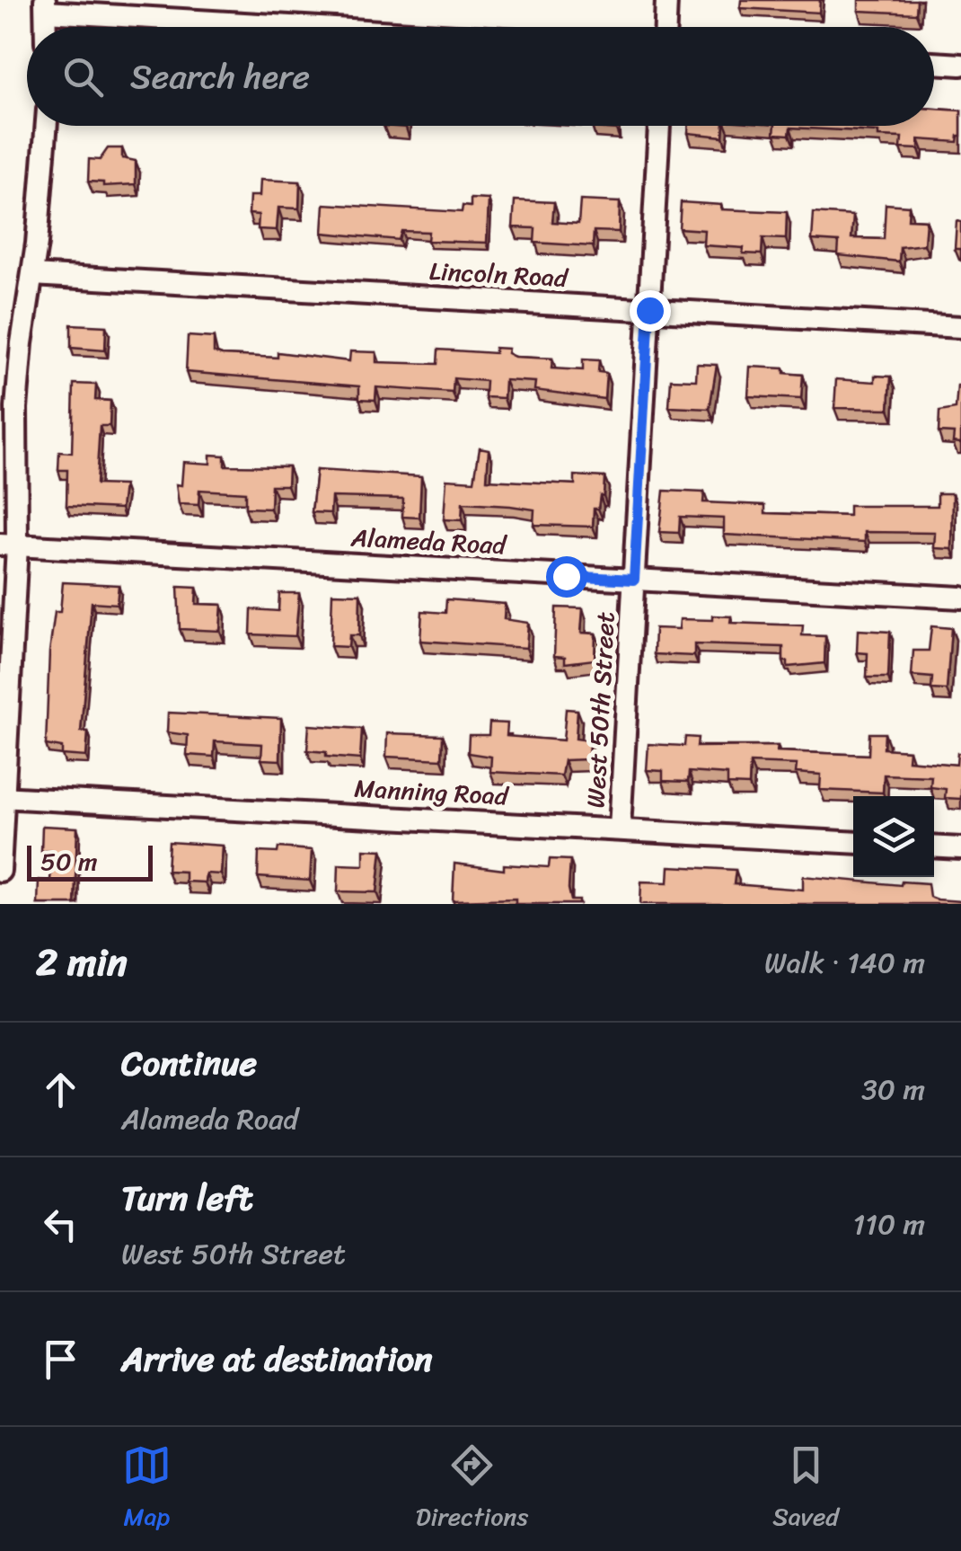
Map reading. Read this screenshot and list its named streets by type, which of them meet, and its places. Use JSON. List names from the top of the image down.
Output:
{
  "streets": {
    "street": [
      "Lincoln Road",
      "Alameda Road",
      "West 50th Street",
      "Manning Road"
    ]
  },
  "crossings": [
    ["Lincoln Road", "West 50th Street"],
    ["Alameda Road", "West 50th Street"],
    ["West 50th Street", "Manning Road"]
  ],
  "scale_bar": "50 m",
  "page": {
    "search": "Search here",
    "scale": "50 m",
    "heading": ["2 min", "Walk · 140 m"],
    "list": [
      ["Continue", "Alameda Road", "30 m"],
      ["Turn left", "West 50th Street", "110 m"],
      "Arrive at destination"
    ],
    "nav": ["Map", "Directions", "Saved"]
  }
}
